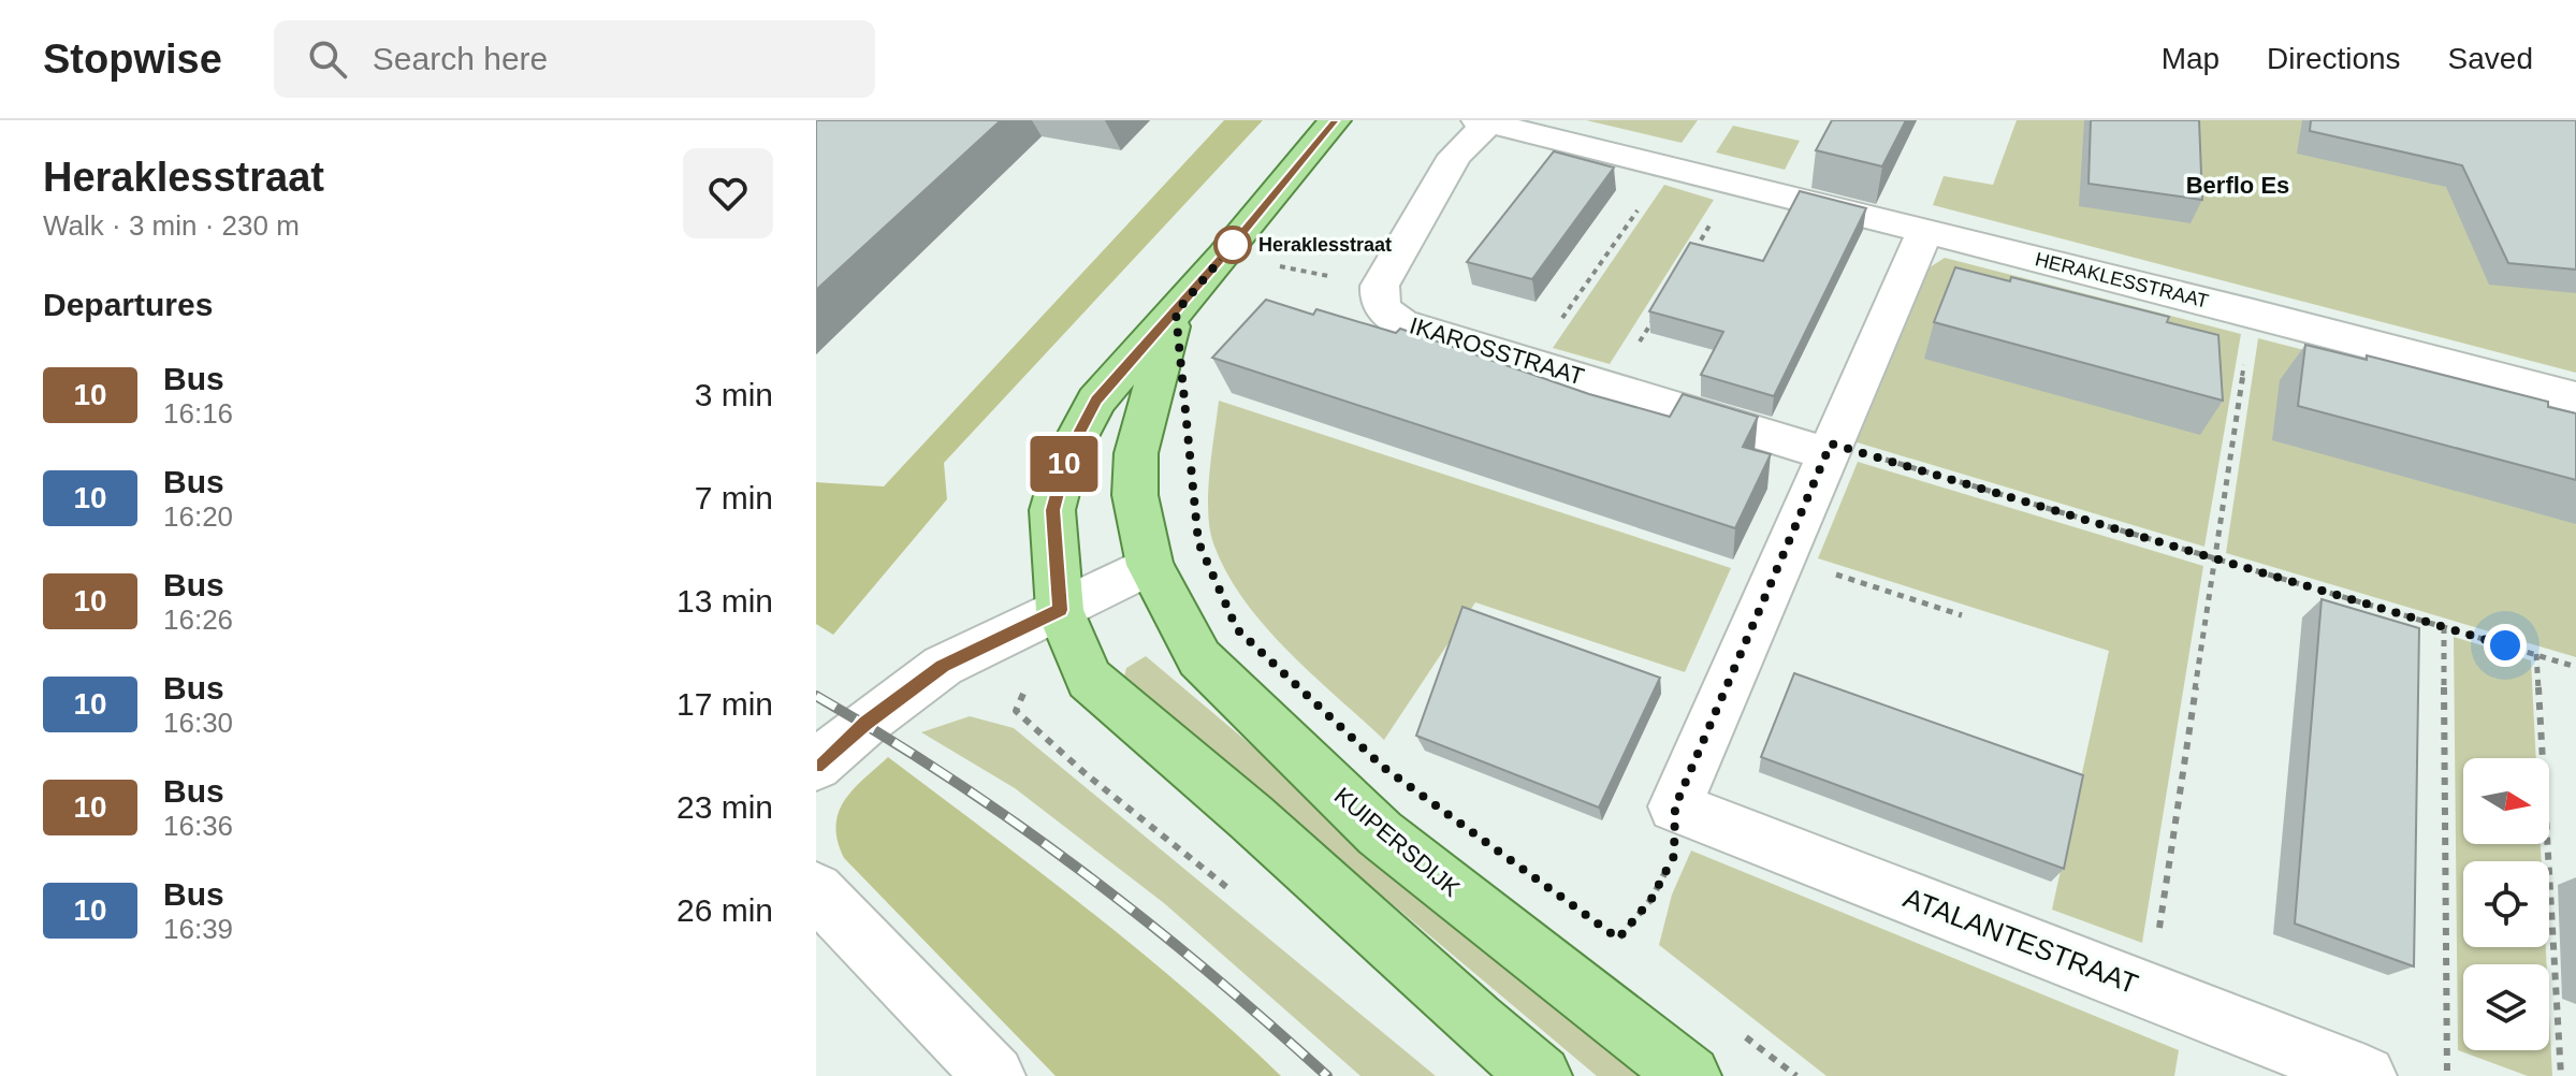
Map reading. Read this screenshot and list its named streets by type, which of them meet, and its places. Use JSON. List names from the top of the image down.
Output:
{
  "streets": {
    "main road": ["KUIPERSDIJK"],
    "street": ["HERAKLESSTRAAT", "IKAROSSTRAAT", "ATALANTESTRAAT"]
  },
  "crossings": [
    ["HERAKLESSTRAAT", "IKAROSSTRAAT"]
  ],
  "districts": ["Berflo Es"],
  "places": ["Heraklesstraat"],
  "lines": ["bus line 10"],
  "north": "right",
  "page": {
    "header": "Stopwise",
    "search": "Search here",
    "nav": ["Map", "Directions", "Saved"],
    "heading": [
      ["Heraklesstraat", "Walk · 3 min · 230 m"],
      "Departures"
    ],
    "on_map": "10",
    "list": [
      {
        "mark": "10",
        "name": "Bus",
        "note": "16:16",
        "value": "3 min"
      },
      {
        "mark": "10",
        "name": "Bus",
        "note": "16:20",
        "value": "7 min"
      },
      {
        "mark": "10",
        "name": "Bus",
        "note": "16:26",
        "value": "13 min"
      },
      {
        "mark": "10",
        "name": "Bus",
        "note": "16:30",
        "value": "17 min"
      },
      {
        "mark": "10",
        "name": "Bus",
        "note": "16:36",
        "value": "23 min"
      },
      {
        "mark": "10",
        "name": "Bus",
        "note": "16:39",
        "value": "26 min"
      }
    ]
  }
}
